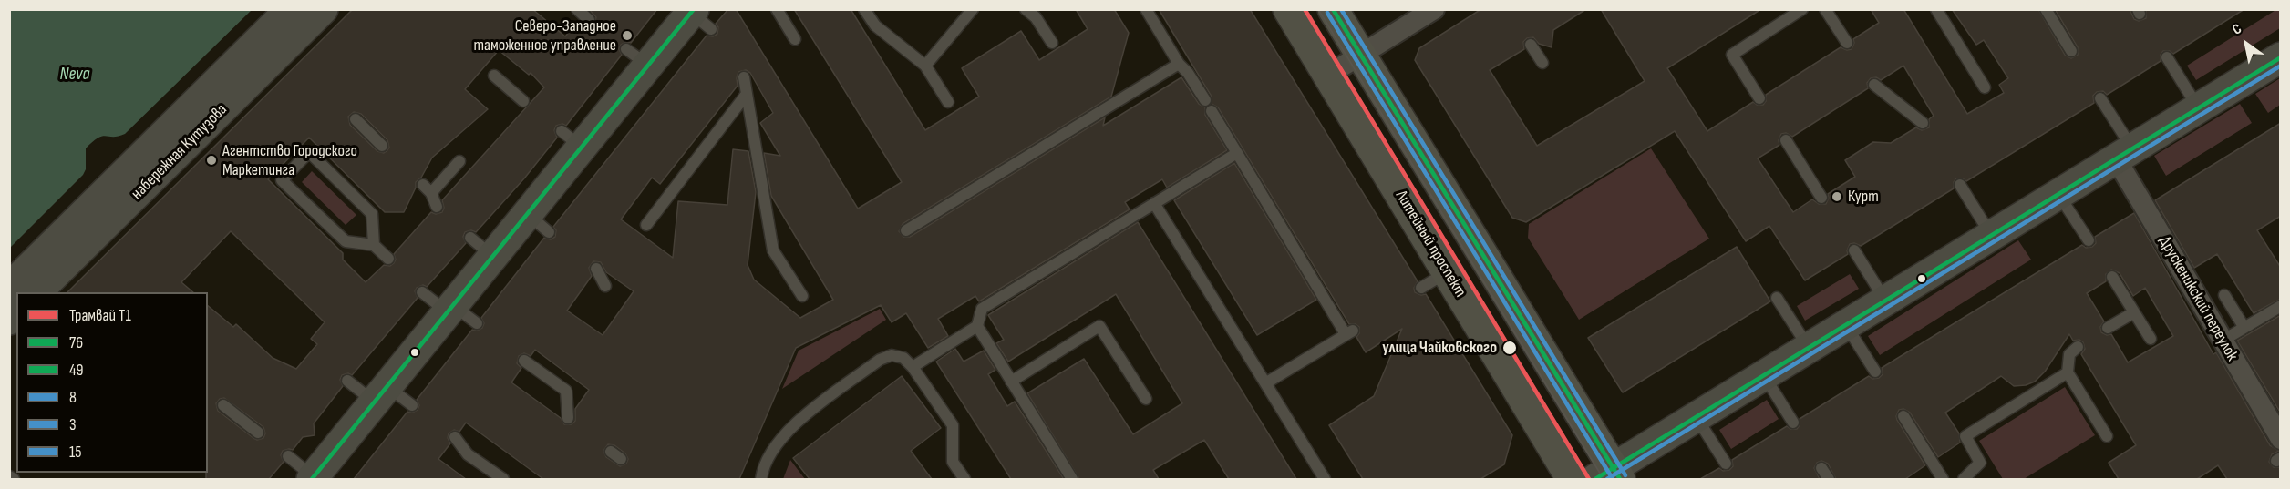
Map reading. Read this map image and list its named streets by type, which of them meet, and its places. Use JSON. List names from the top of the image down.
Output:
{
  "streets": {
    "main road": ["Литейный проспект"],
    "street": ["набережная Кутузова", "Друскеникский переулок"]
  },
  "water": ["Neva"],
  "places": [
    "Северо-Западное таможенное управление",
    "Агентство Городского Маркетинга",
    "Курт",
    "улица Чайковского"
  ],
  "lines": [
    "tram line Т1",
    "transit line 49",
    "transit line 3",
    "transit line 8",
    "transit line 76",
    "transit line 15"
  ],
  "legend": [
    "Трамвай Т1",
    "76",
    "49",
    "8",
    "3",
    "15"
  ],
  "north": "top left"
}
